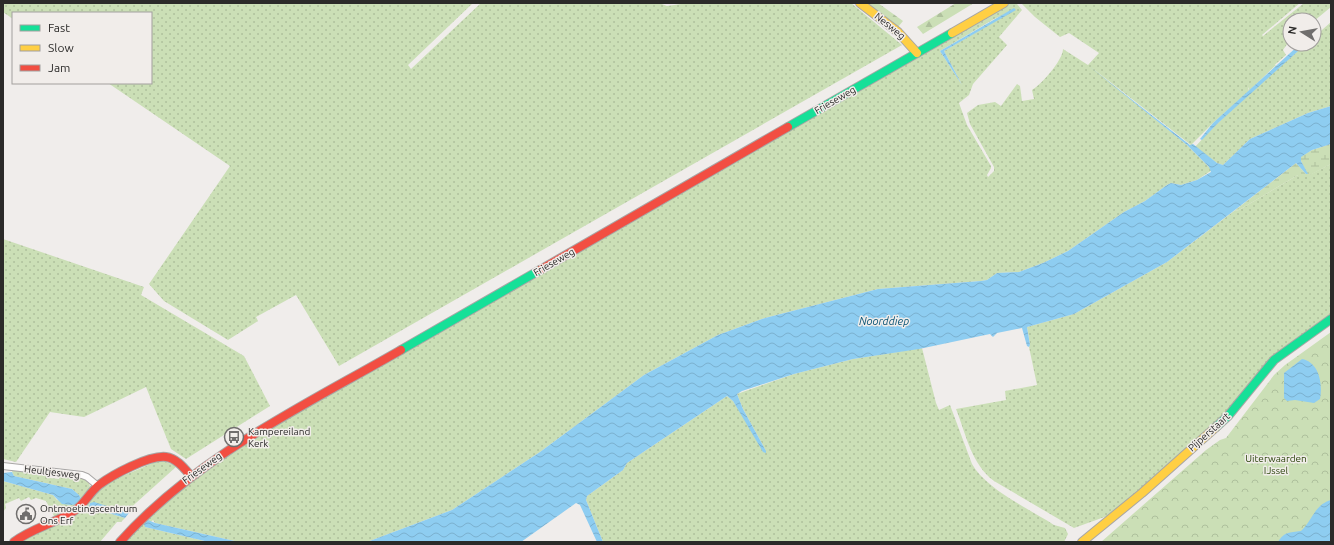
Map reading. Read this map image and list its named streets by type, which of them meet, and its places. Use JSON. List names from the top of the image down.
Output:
{
  "streets": {
    "main road": ["Nesweg", "Frieseweg", "Pijperstaart"],
    "street": ["Heultjesweg"]
  },
  "crossings": [
    ["Nesweg", "Frieseweg"]
  ],
  "water": ["Noorddiep"],
  "parks": ["Uiterwaarden IJssel"],
  "places": {
    "bus stop": ["Kampereiland Kerk"],
    "public building": ["Ontmoetingscentrum Ons Erf"]
  },
  "legend": ["Fast", "Slow", "Jam"],
  "north": "left"
}
